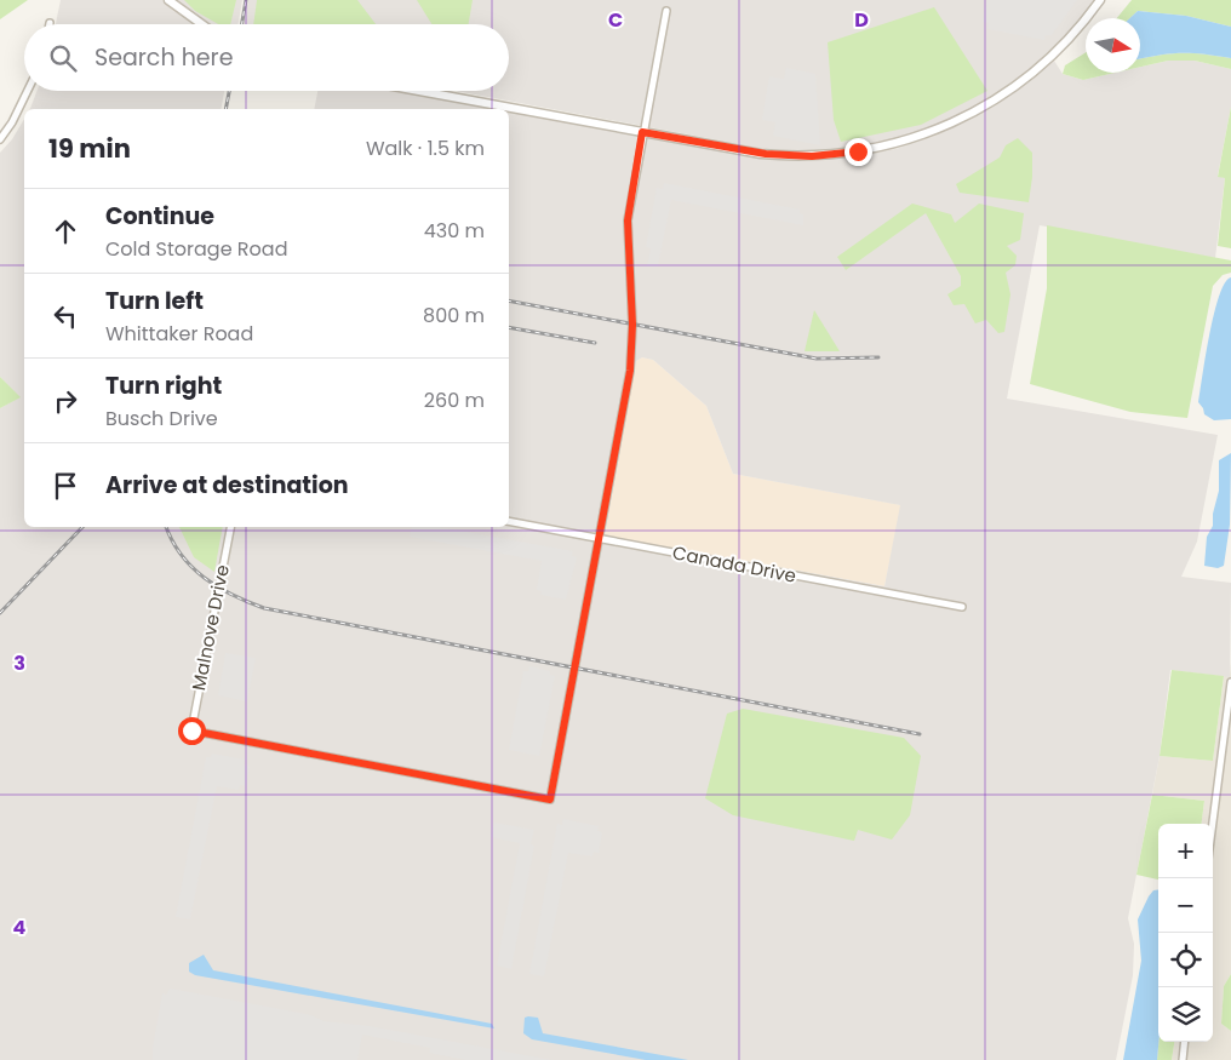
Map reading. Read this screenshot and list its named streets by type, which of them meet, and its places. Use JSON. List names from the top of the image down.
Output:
{
  "streets": {
    "street": ["Canada Drive", "Malnove Drive"]
  },
  "crossings": [
    ["Canada Drive", "Malnove Drive"]
  ],
  "north": "right",
  "page": {
    "search": "Search here",
    "heading": ["19 min", "Walk · 1.5 km"],
    "list": [
      ["Continue", "Cold Storage Road", "430 m"],
      ["Turn left", "Whittaker Road", "800 m"],
      ["Turn right", "Busch Drive", "260 m"],
      "Arrive at destination"
    ],
    "map_buttons": ["+", "−"]
  },
  "grid": {
    "columns": ["C", "D"],
    "rows": ["3", "4"]
  }
}
